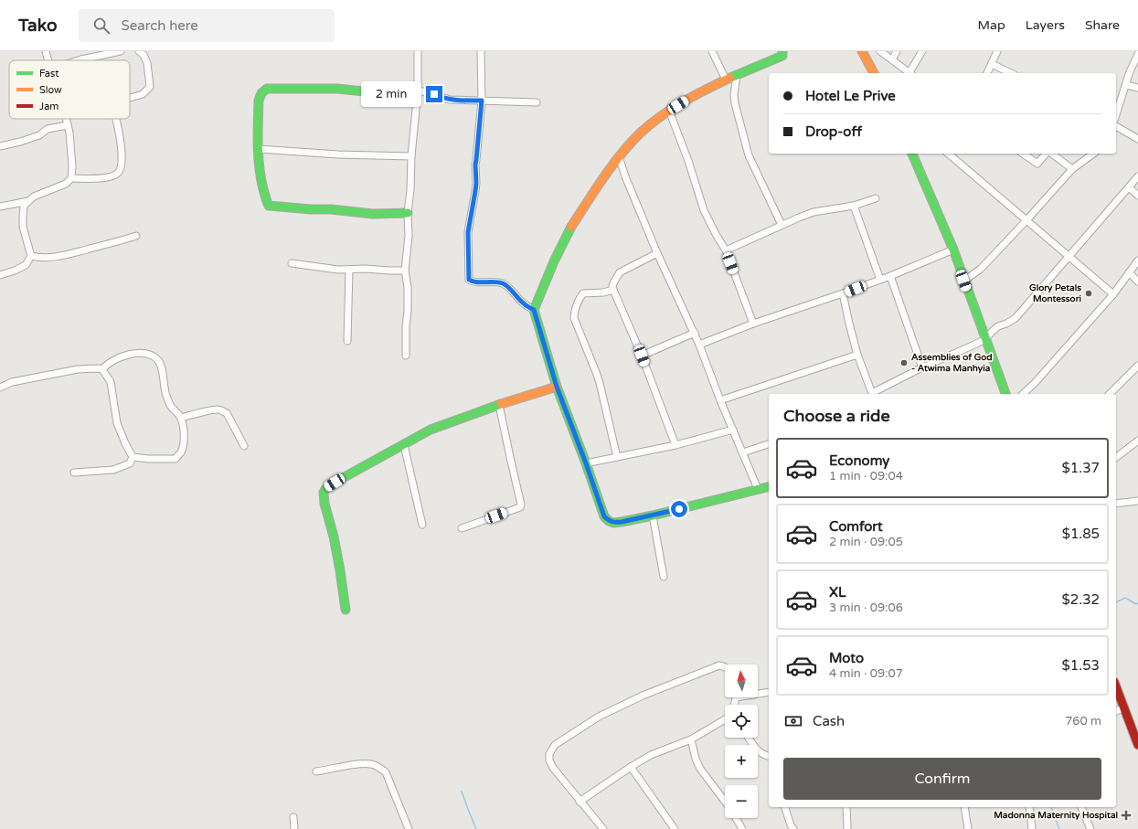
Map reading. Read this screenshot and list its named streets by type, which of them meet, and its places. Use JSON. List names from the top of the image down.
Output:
{
  "places": {
    "other": ["Glory Petals Montessori", "Assemblies of God - Atwima Manhyia"],
    "health": ["Madonna Maternity Hospital"]
  },
  "legend": ["Fast", "Slow", "Jam"],
  "north": "top",
  "page": {
    "header": "Tako",
    "search": "Search here",
    "nav": ["Map", "Layers", "Share"],
    "banner": ["Hotel Le Prive", "Drop-off"],
    "bubble": "2 min",
    "heading": "Choose a ride",
    "list": [
      {
        "name": "Economy",
        "note": "1 min · 09:04",
        "value": "$1.37"
      },
      {
        "name": "Comfort",
        "note": "2 min · 09:05",
        "value": "$1.85"
      },
      {
        "name": "XL",
        "note": "3 min · 09:06",
        "value": "$2.32"
      },
      {
        "name": "Moto",
        "note": "4 min · 09:07",
        "value": "$1.53"
      }
    ],
    "map_buttons": ["+", "−"],
    "pay": ["Cash", "760 m"],
    "buttons": "Confirm"
  }
}
